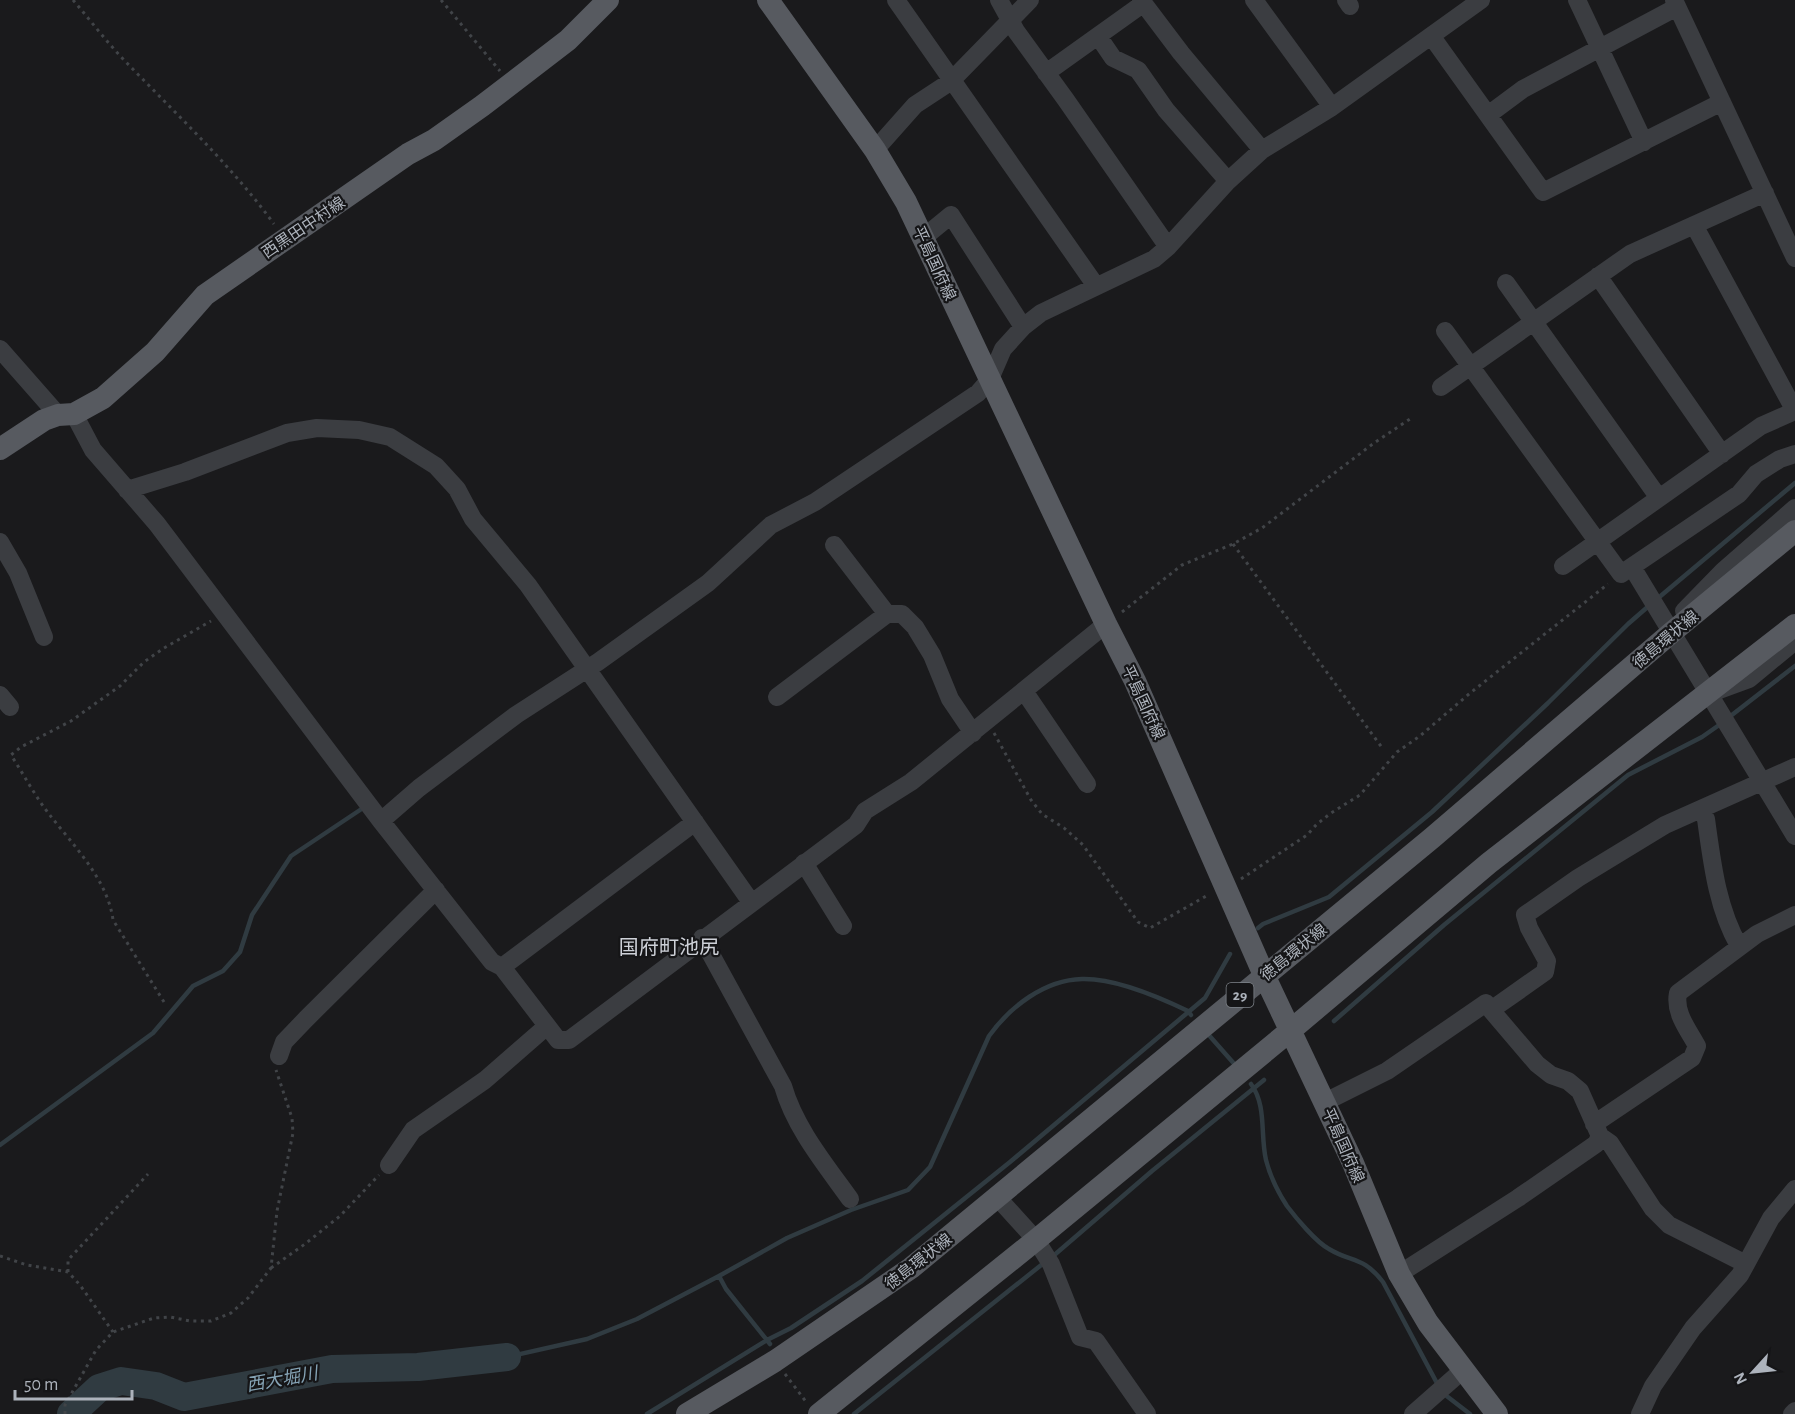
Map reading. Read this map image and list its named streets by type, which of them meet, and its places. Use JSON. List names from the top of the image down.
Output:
{
  "streets": {
    "main road": [
      "西黒田中村線",
      "平島国府線",
      "徳島環状線",
      "29"
    ]
  },
  "crossings": [
    ["平島国府線", "徳島環状線"]
  ],
  "districts": ["国府町池尻"],
  "water": ["西大堀川"],
  "scale_bar": "50 m",
  "north": "bottom left"
}
